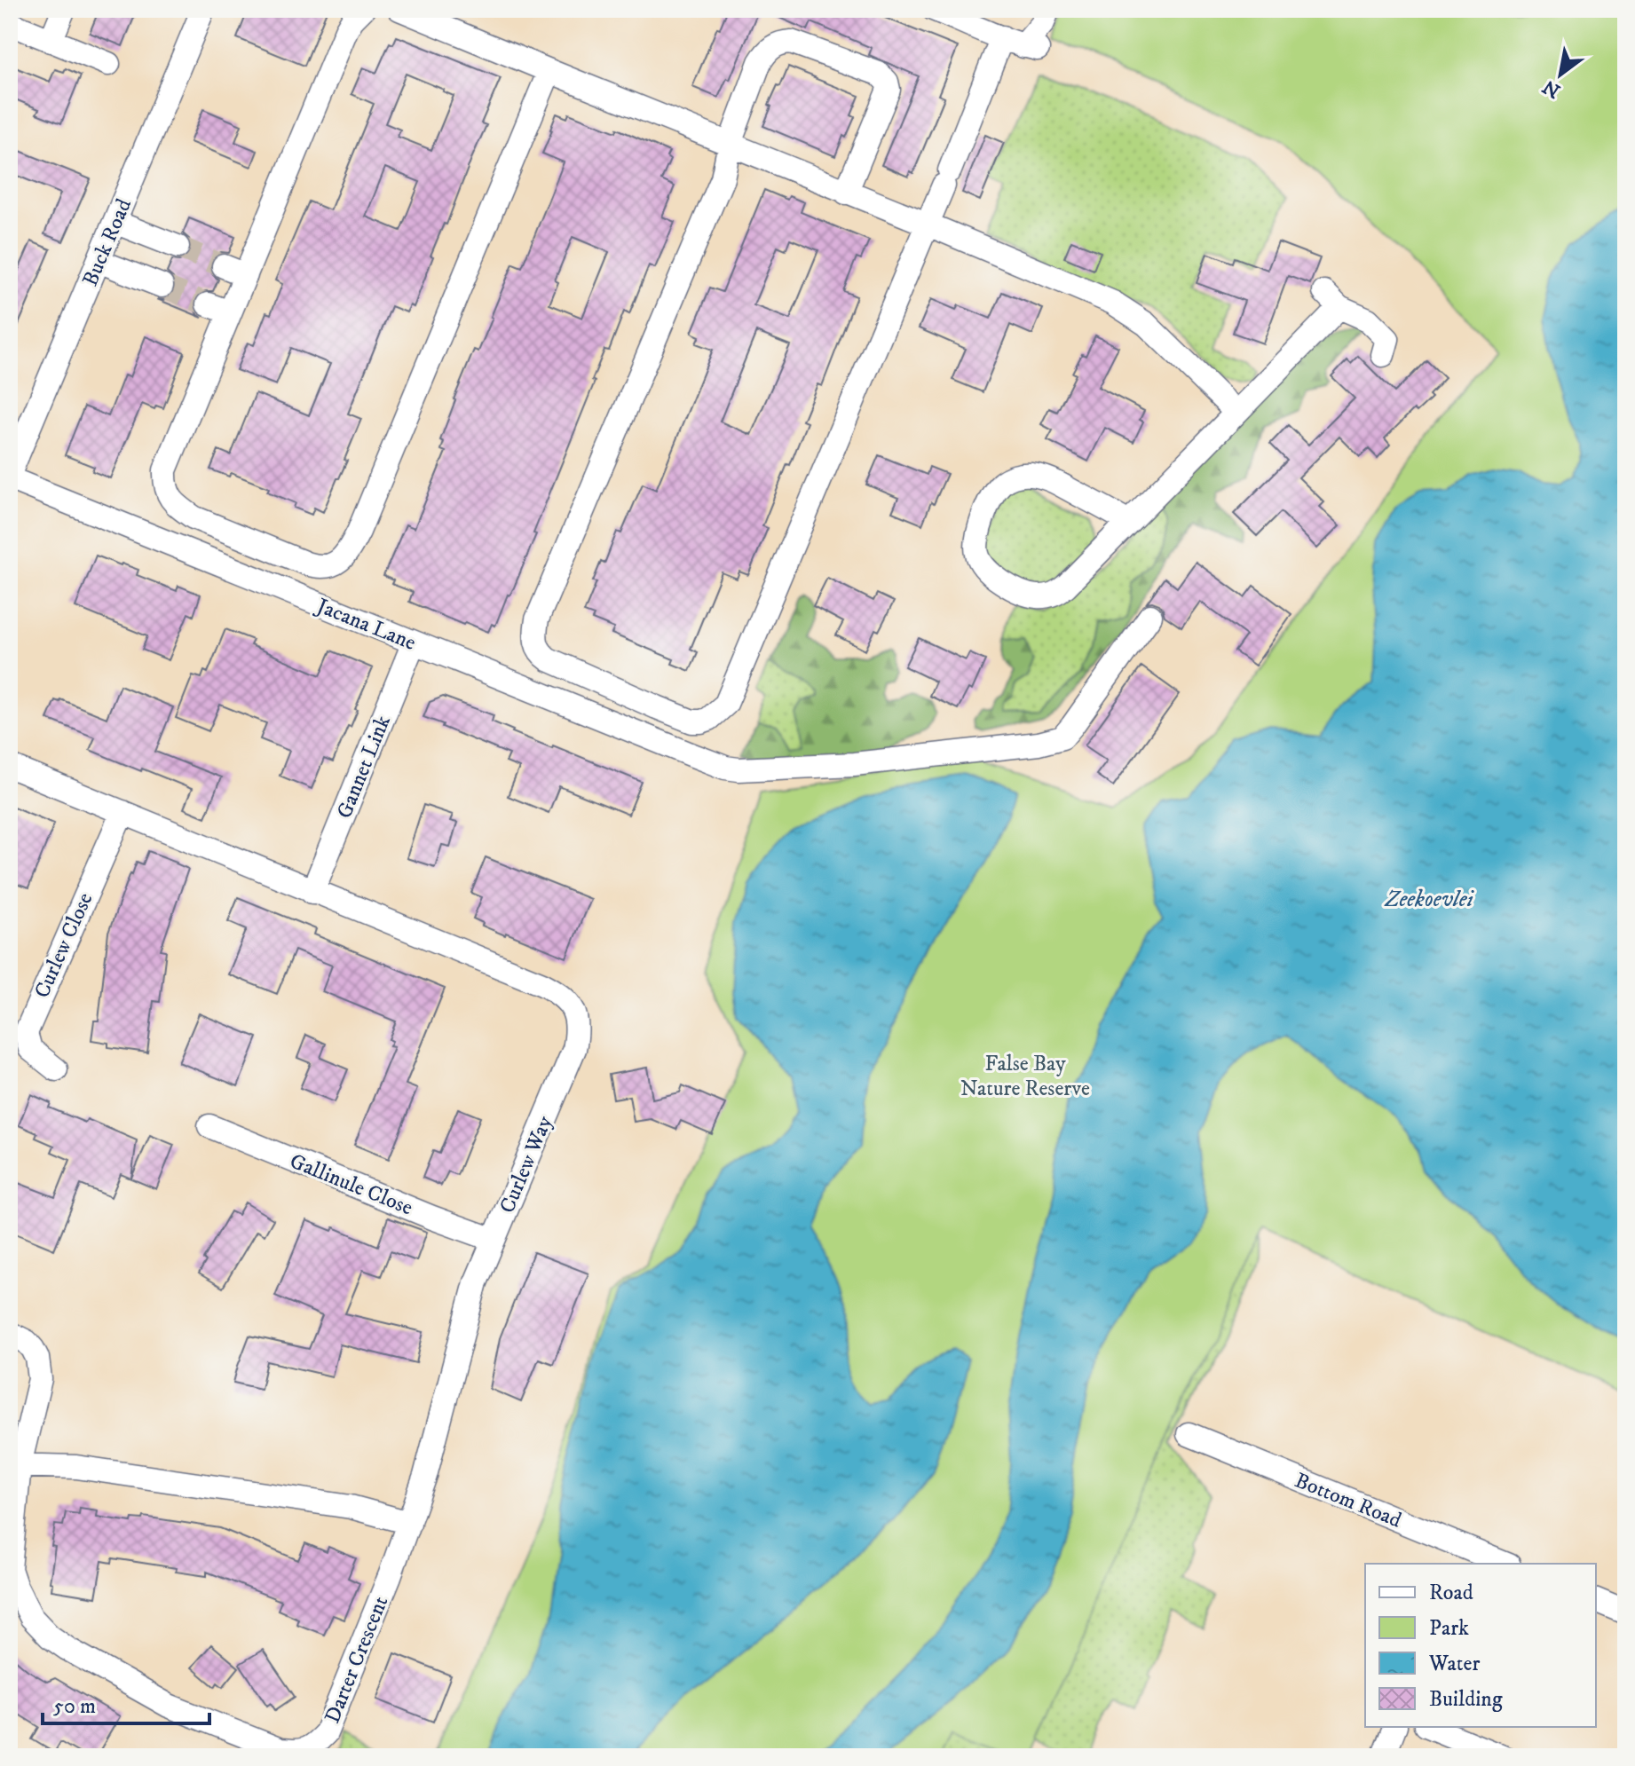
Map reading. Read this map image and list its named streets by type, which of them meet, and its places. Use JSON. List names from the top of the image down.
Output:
{
  "streets": {
    "street": [
      "Buck Road",
      "Jacana Lane",
      "Gannet Link",
      "Curlew Close",
      "Curlew Way",
      "Gallinule Close",
      "Bottom Road",
      "Darter Crescent"
    ]
  },
  "crossings": [
    ["Buck Road", "Jacana Lane"],
    ["Jacana Lane", "Gannet Link"],
    ["Gannet Link", "Curlew Way"],
    ["Curlew Close", "Curlew Way"],
    ["Curlew Way", "Gallinule Close"],
    ["Curlew Way", "Darter Crescent"]
  ],
  "water": ["Zeekoevlei"],
  "parks": ["False Bay Nature Reserve"],
  "legend": [
    "Road",
    "Park",
    "Water",
    "Building"
  ],
  "scale_bar": "50 m",
  "north": "bottom left"
}
